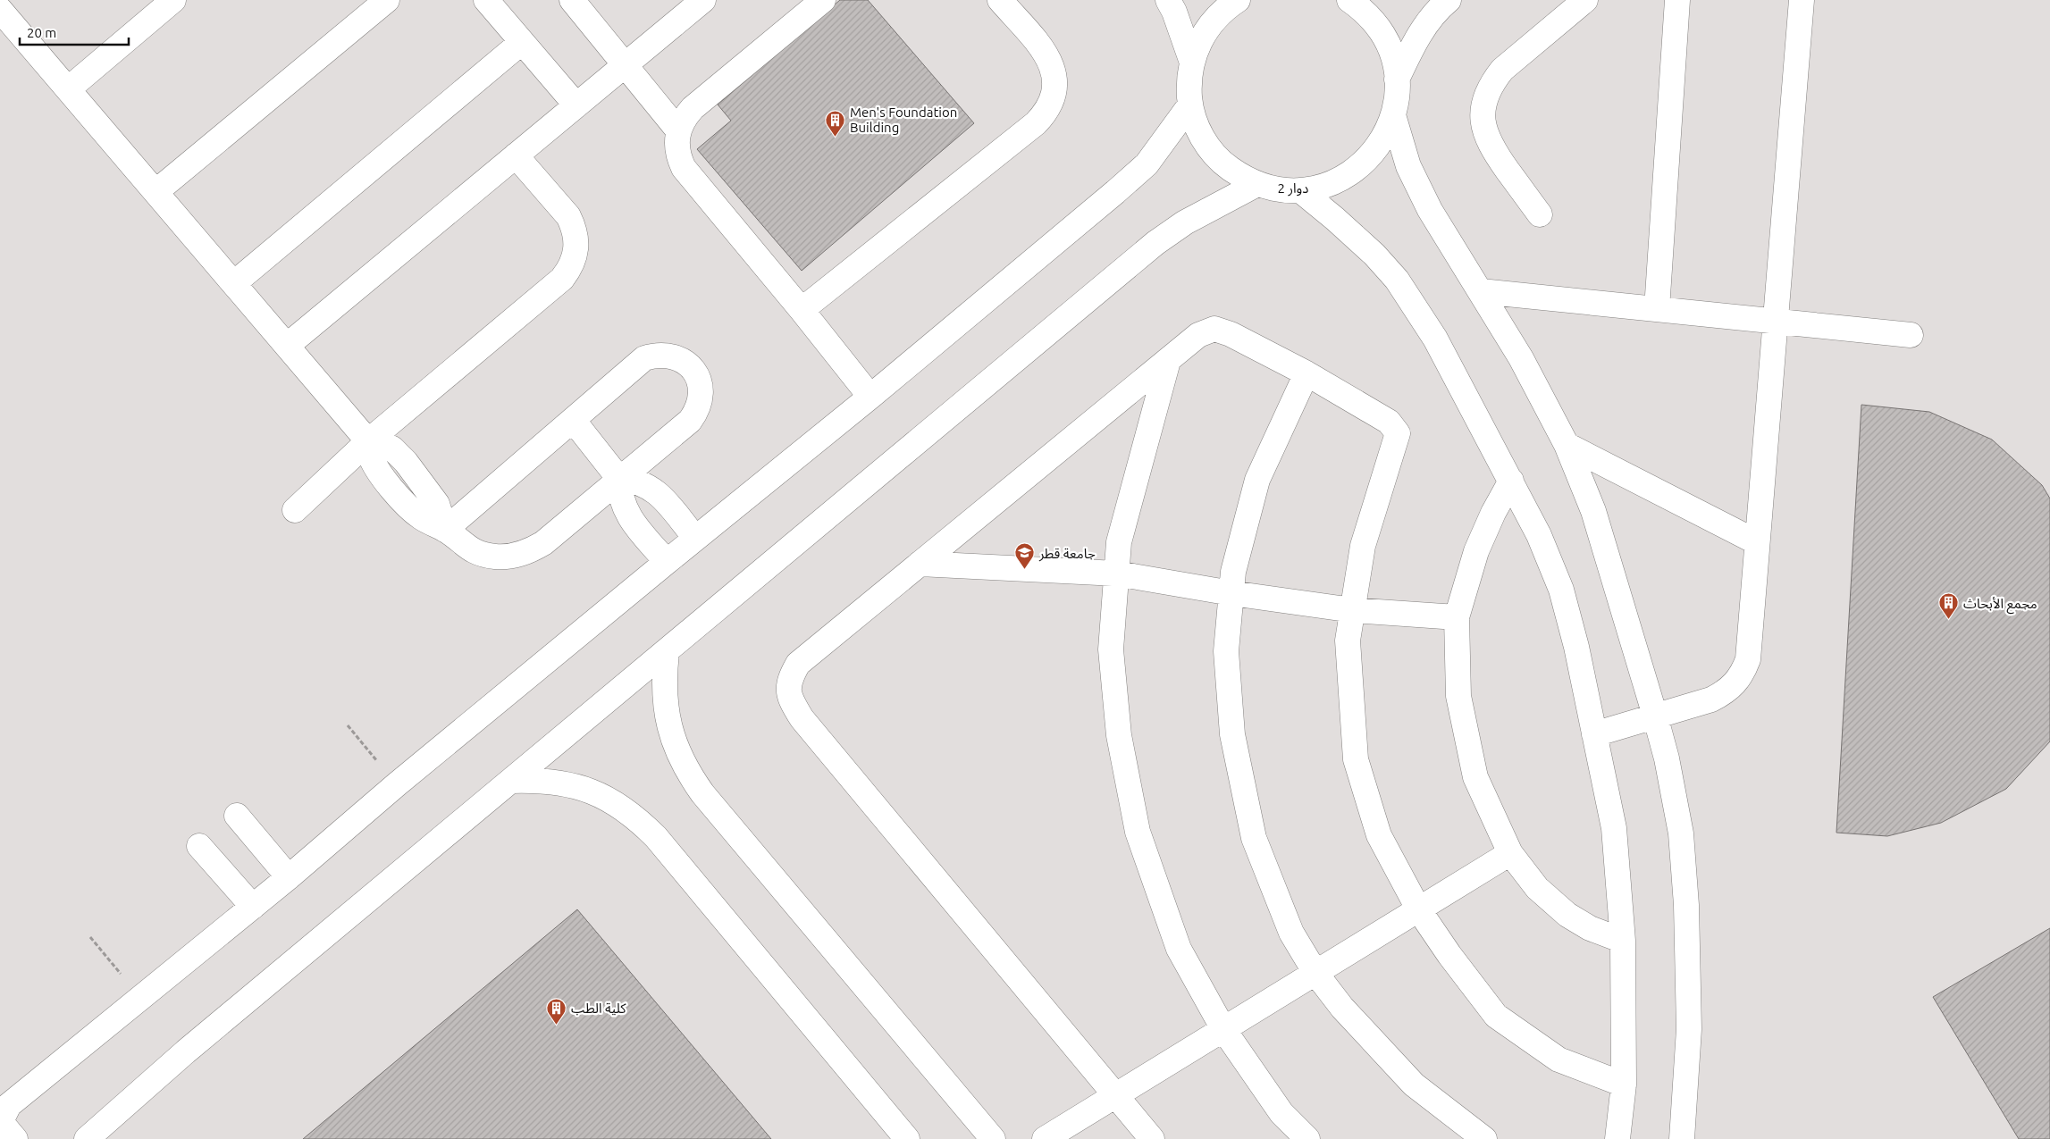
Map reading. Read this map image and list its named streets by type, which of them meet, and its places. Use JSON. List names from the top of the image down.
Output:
{
  "streets": {
    "street": ["دوار 2"]
  },
  "places": {
    "building": ["Men's Foundation Building", "مجمع الأبحاث", "كلية الطب"],
    "school or university": ["جامعة قطر"]
  },
  "scale_bar": "20 m"
}
